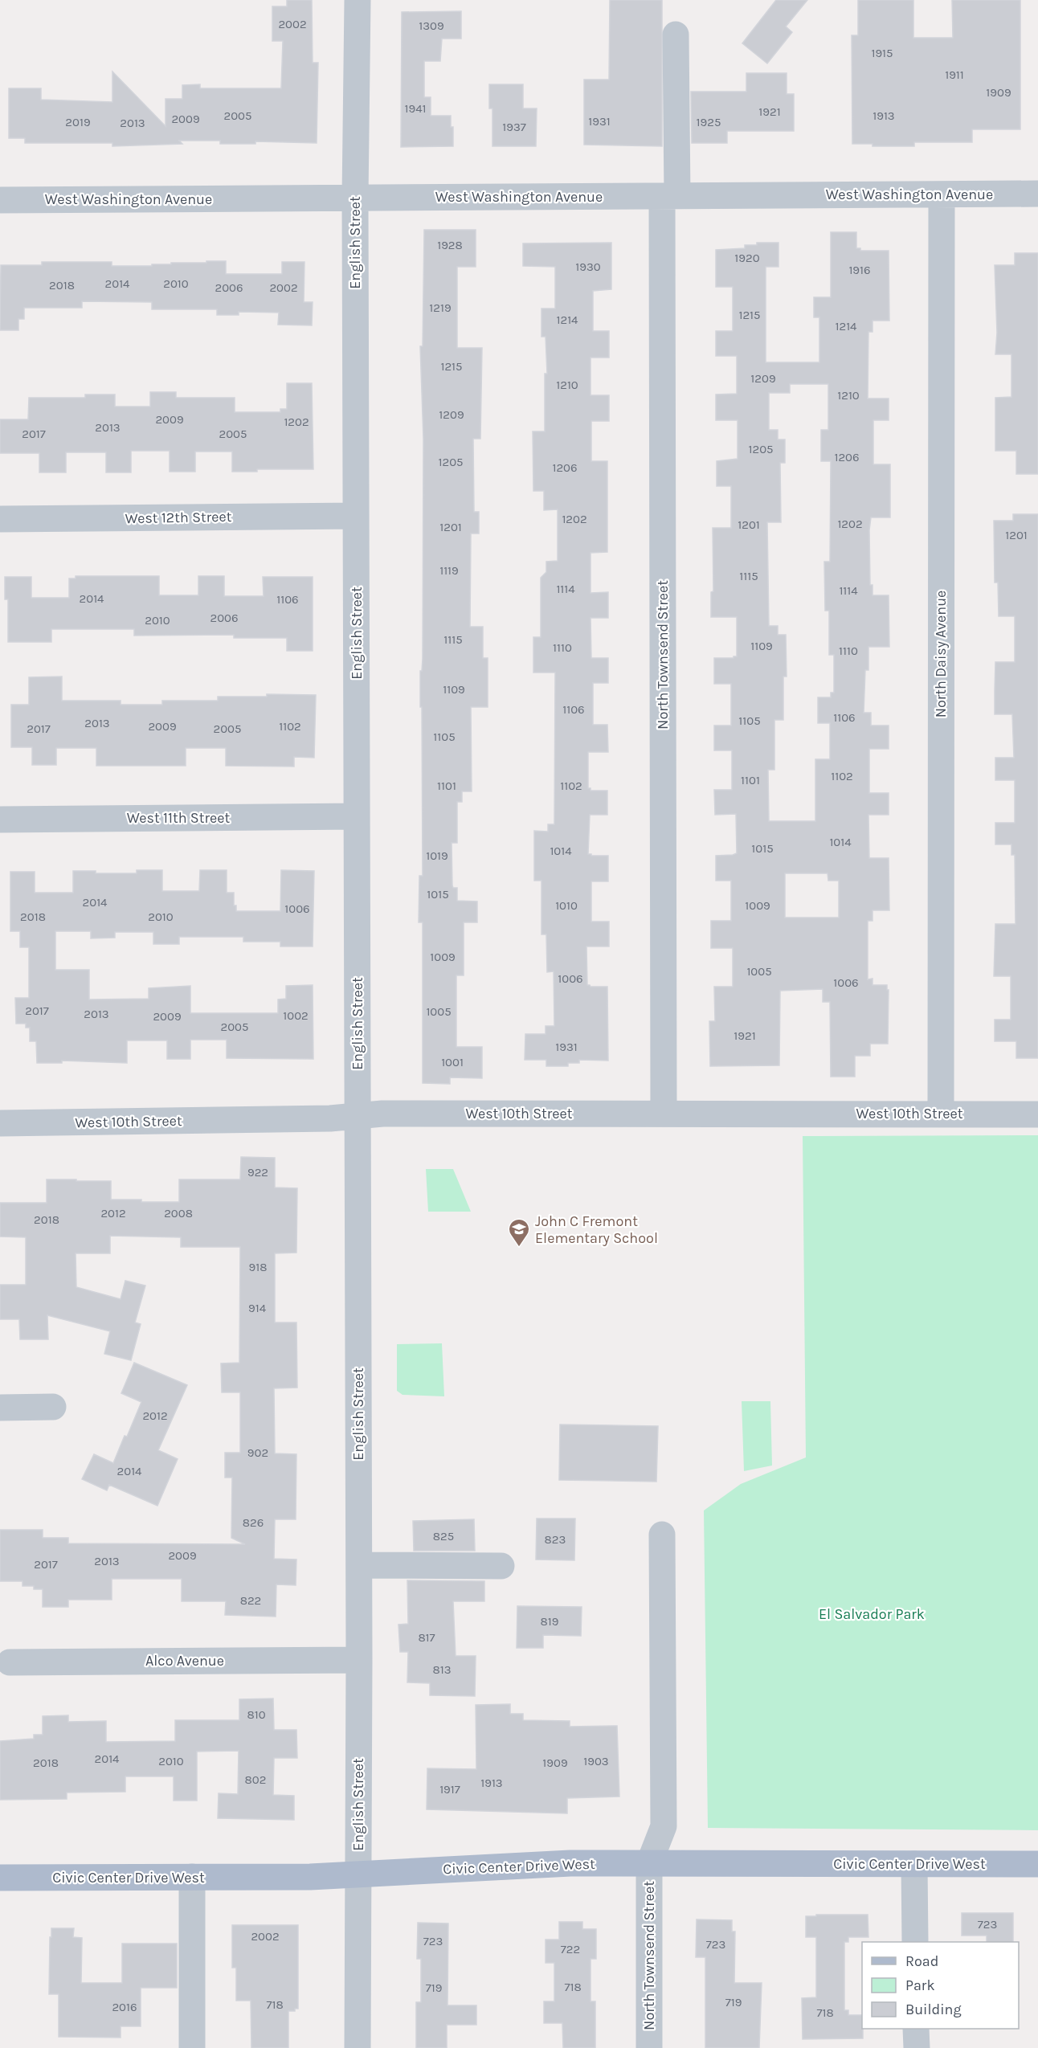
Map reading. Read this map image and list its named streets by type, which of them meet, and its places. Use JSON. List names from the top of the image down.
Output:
{
  "streets": {
    "main road": ["Civic Center Drive West"],
    "street": [
      "West Washington Avenue",
      "English Street",
      "West 12th Street",
      "North Daisy Avenue",
      "North Townsend Street",
      "West 11th Street",
      "West 10th Street",
      "Alco Avenue"
    ]
  },
  "crossings": [
    ["West Washington Avenue", "English Street"],
    ["West Washington Avenue", "North Daisy Avenue"],
    ["West Washington Avenue", "North Townsend Street"],
    ["English Street", "West 12th Street"],
    ["English Street", "West 11th Street"],
    ["English Street", "West 10th Street"],
    ["English Street", "Alco Avenue"],
    ["English Street", "Civic Center Drive West"],
    ["North Daisy Avenue", "West 10th Street"],
    ["North Townsend Street", "West 10th Street"],
    ["North Townsend Street", "Civic Center Drive West"]
  ],
  "parks": ["El Salvador Park"],
  "places": {
    "school or university": ["John C Fremont Elementary School"]
  },
  "house_numbers": [
    "2002",
    "1309",
    "1915",
    "1911",
    "1909",
    "1941",
    "1921",
    "2005",
    "1913",
    "2009",
    "1931",
    "2019",
    "1925",
    "2013",
    "1937",
    "1928",
    "1920",
    "1930",
    "1916",
    "2014",
    "2010",
    "2018",
    "2006",
    "2002",
    "1219",
    "1215",
    "1214",
    "1214",
    "1215",
    "1209",
    "1210",
    "1210",
    "1209",
    "2009",
    "1202",
    "2013",
    "2017",
    "2005",
    "1205",
    "1206",
    "1205",
    "1206",
    "1202",
    "1202",
    "1201",
    "1201",
    "1201",
    "1119",
    "1115",
    "1114",
    "1114",
    "2014",
    "1106",
    "2006",
    "2010",
    "1115",
    "1109",
    "1110",
    "1110",
    "1109",
    "1106",
    "1106",
    "1105",
    "2013",
    "2009",
    "1102",
    "2017",
    "2005",
    "1105",
    "1102",
    "1101",
    "1101",
    "1102",
    "1014",
    "1015",
    "1014",
    "1019",
    "1015",
    "2014",
    "1010",
    "1009",
    "1006",
    "2018",
    "2010",
    "1009",
    "1005",
    "1006",
    "1006",
    "2017",
    "1005",
    "2013",
    "1002",
    "2009",
    "2005",
    "1921",
    "1931",
    "1001",
    "922",
    "2012",
    "2008",
    "2018",
    "918",
    "914",
    "2012",
    "902",
    "2014",
    "826",
    "825",
    "823",
    "2009",
    "2013",
    "2017",
    "822",
    "819",
    "817",
    "813",
    "810",
    "2014",
    "2010",
    "1903",
    "2018",
    "1909",
    "802",
    "1913",
    "1917",
    "723",
    "2002",
    "723",
    "723",
    "722",
    "718",
    "719",
    "719",
    "718",
    "2016",
    "718"
  ],
  "legend": ["Road", "Park", "Building"]
}
